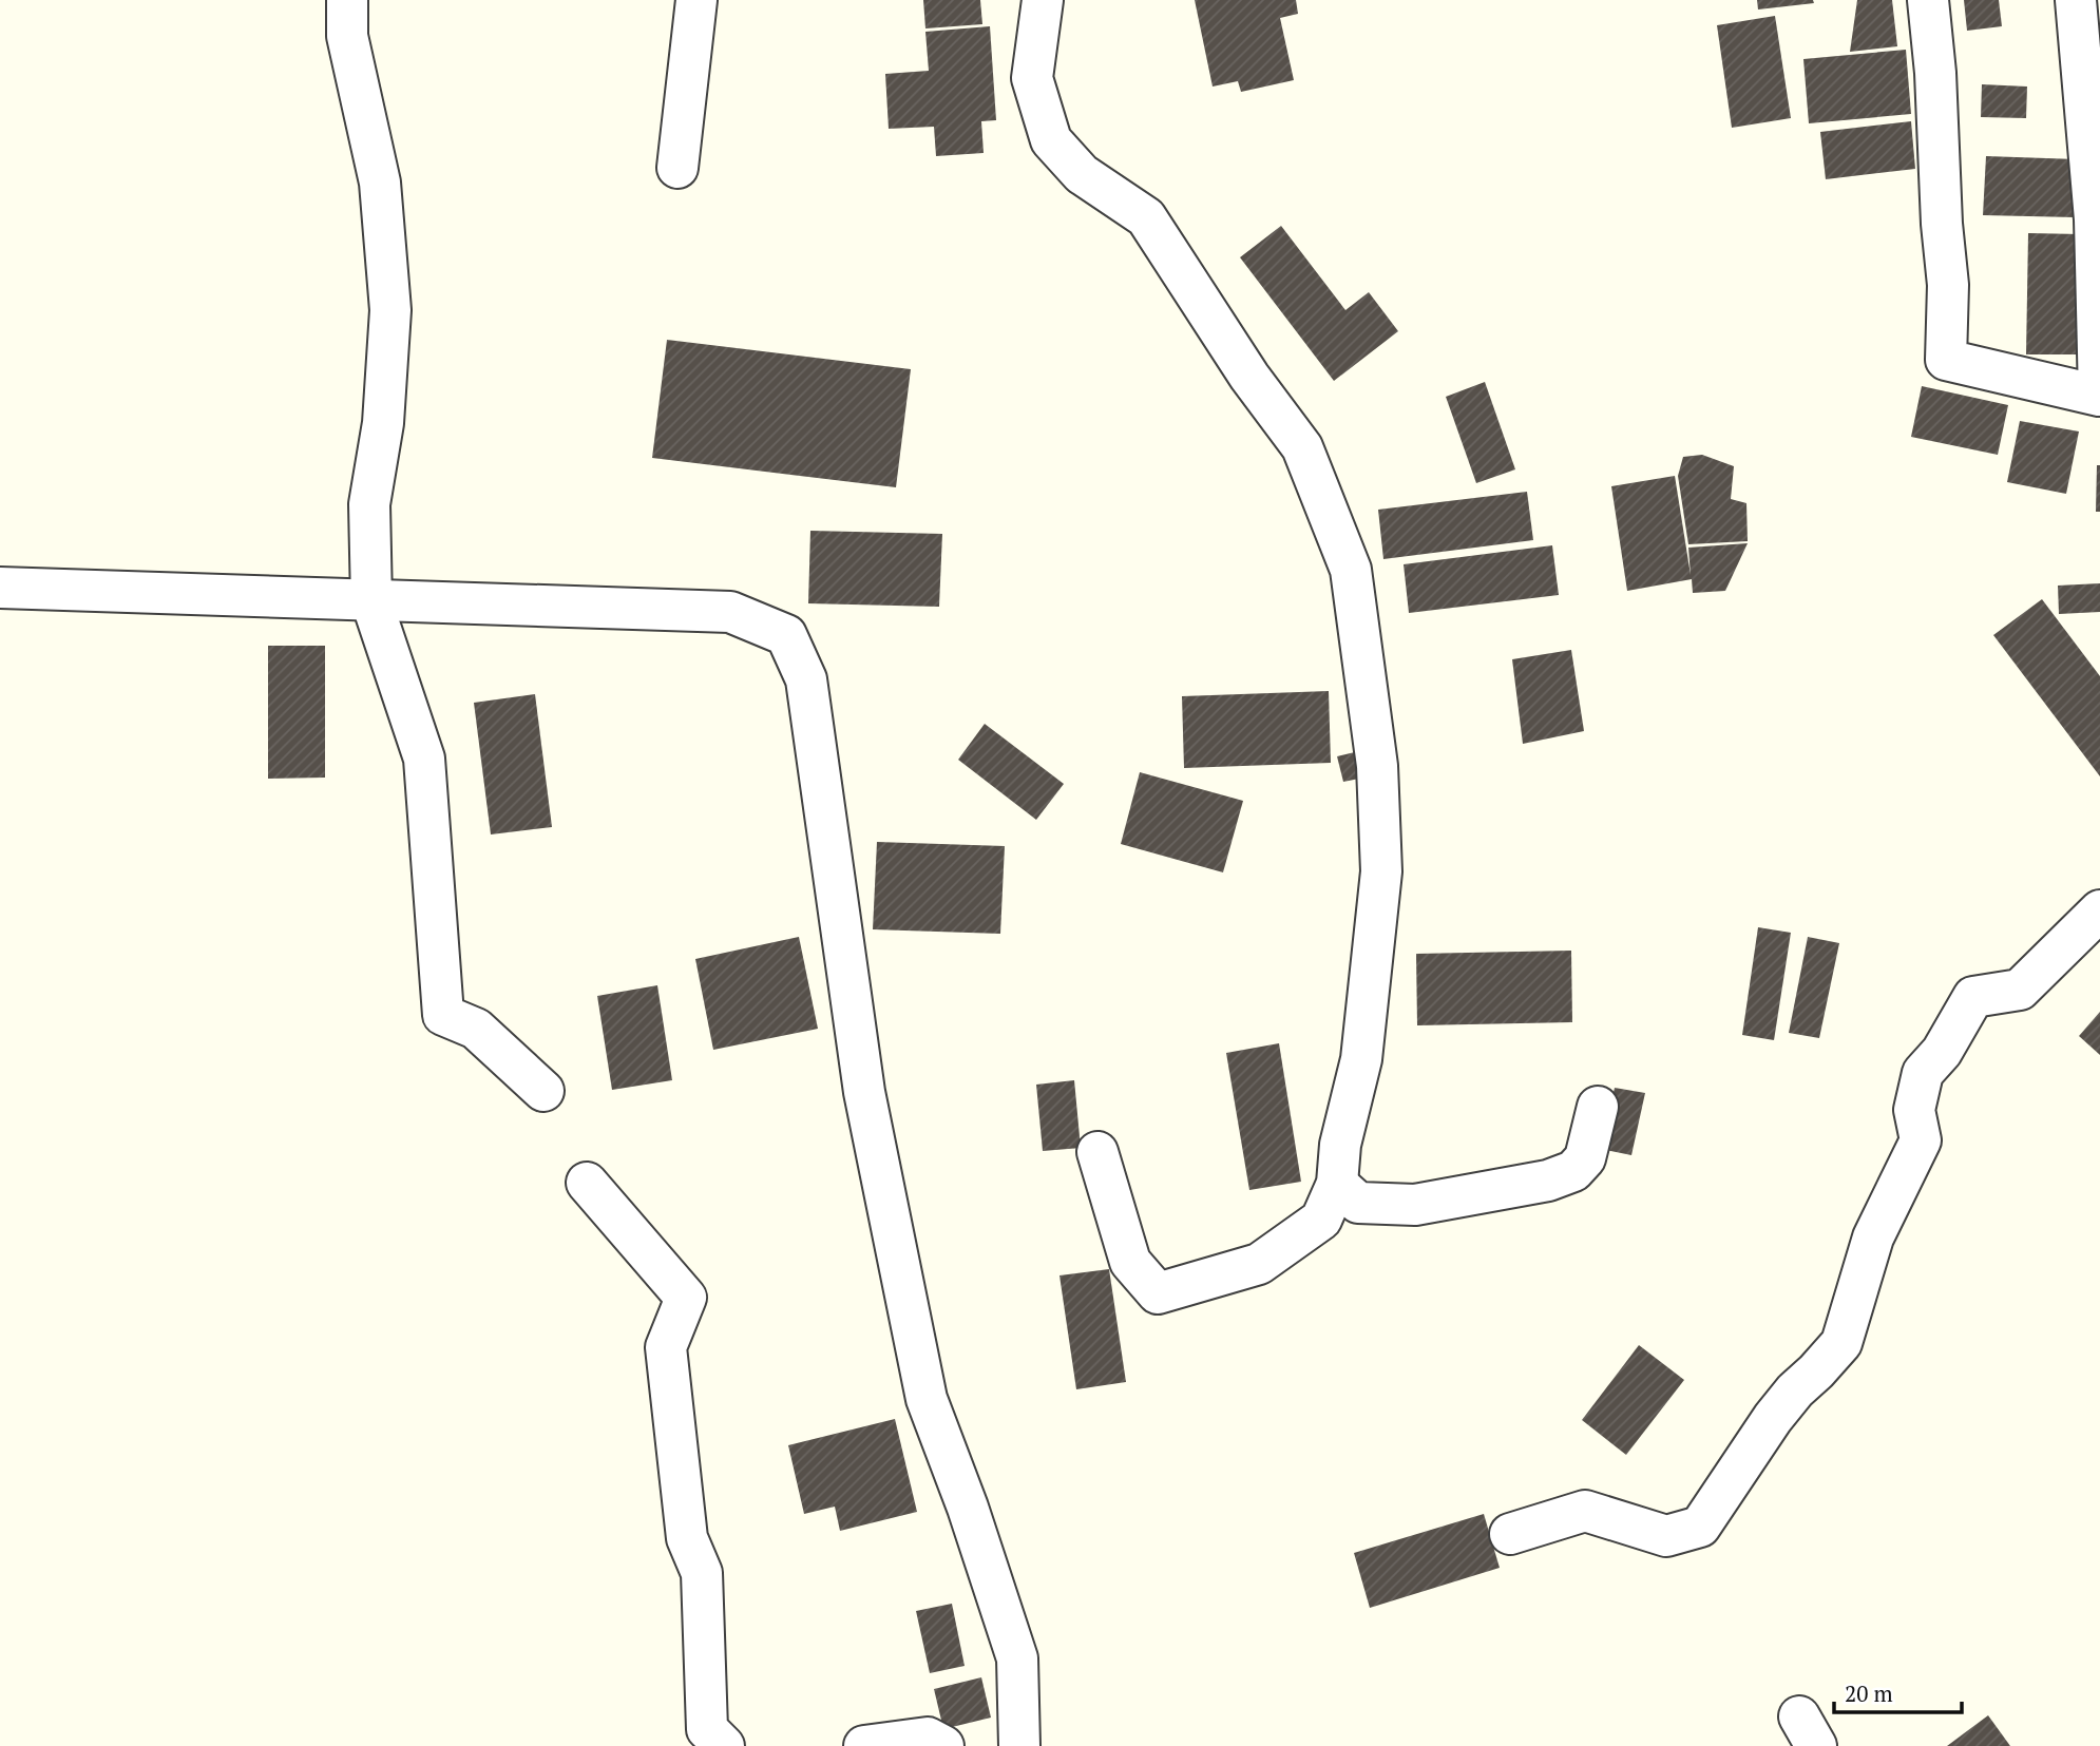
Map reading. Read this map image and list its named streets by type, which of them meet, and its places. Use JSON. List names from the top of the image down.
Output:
{
  "scale_bar": "20 m"
}
